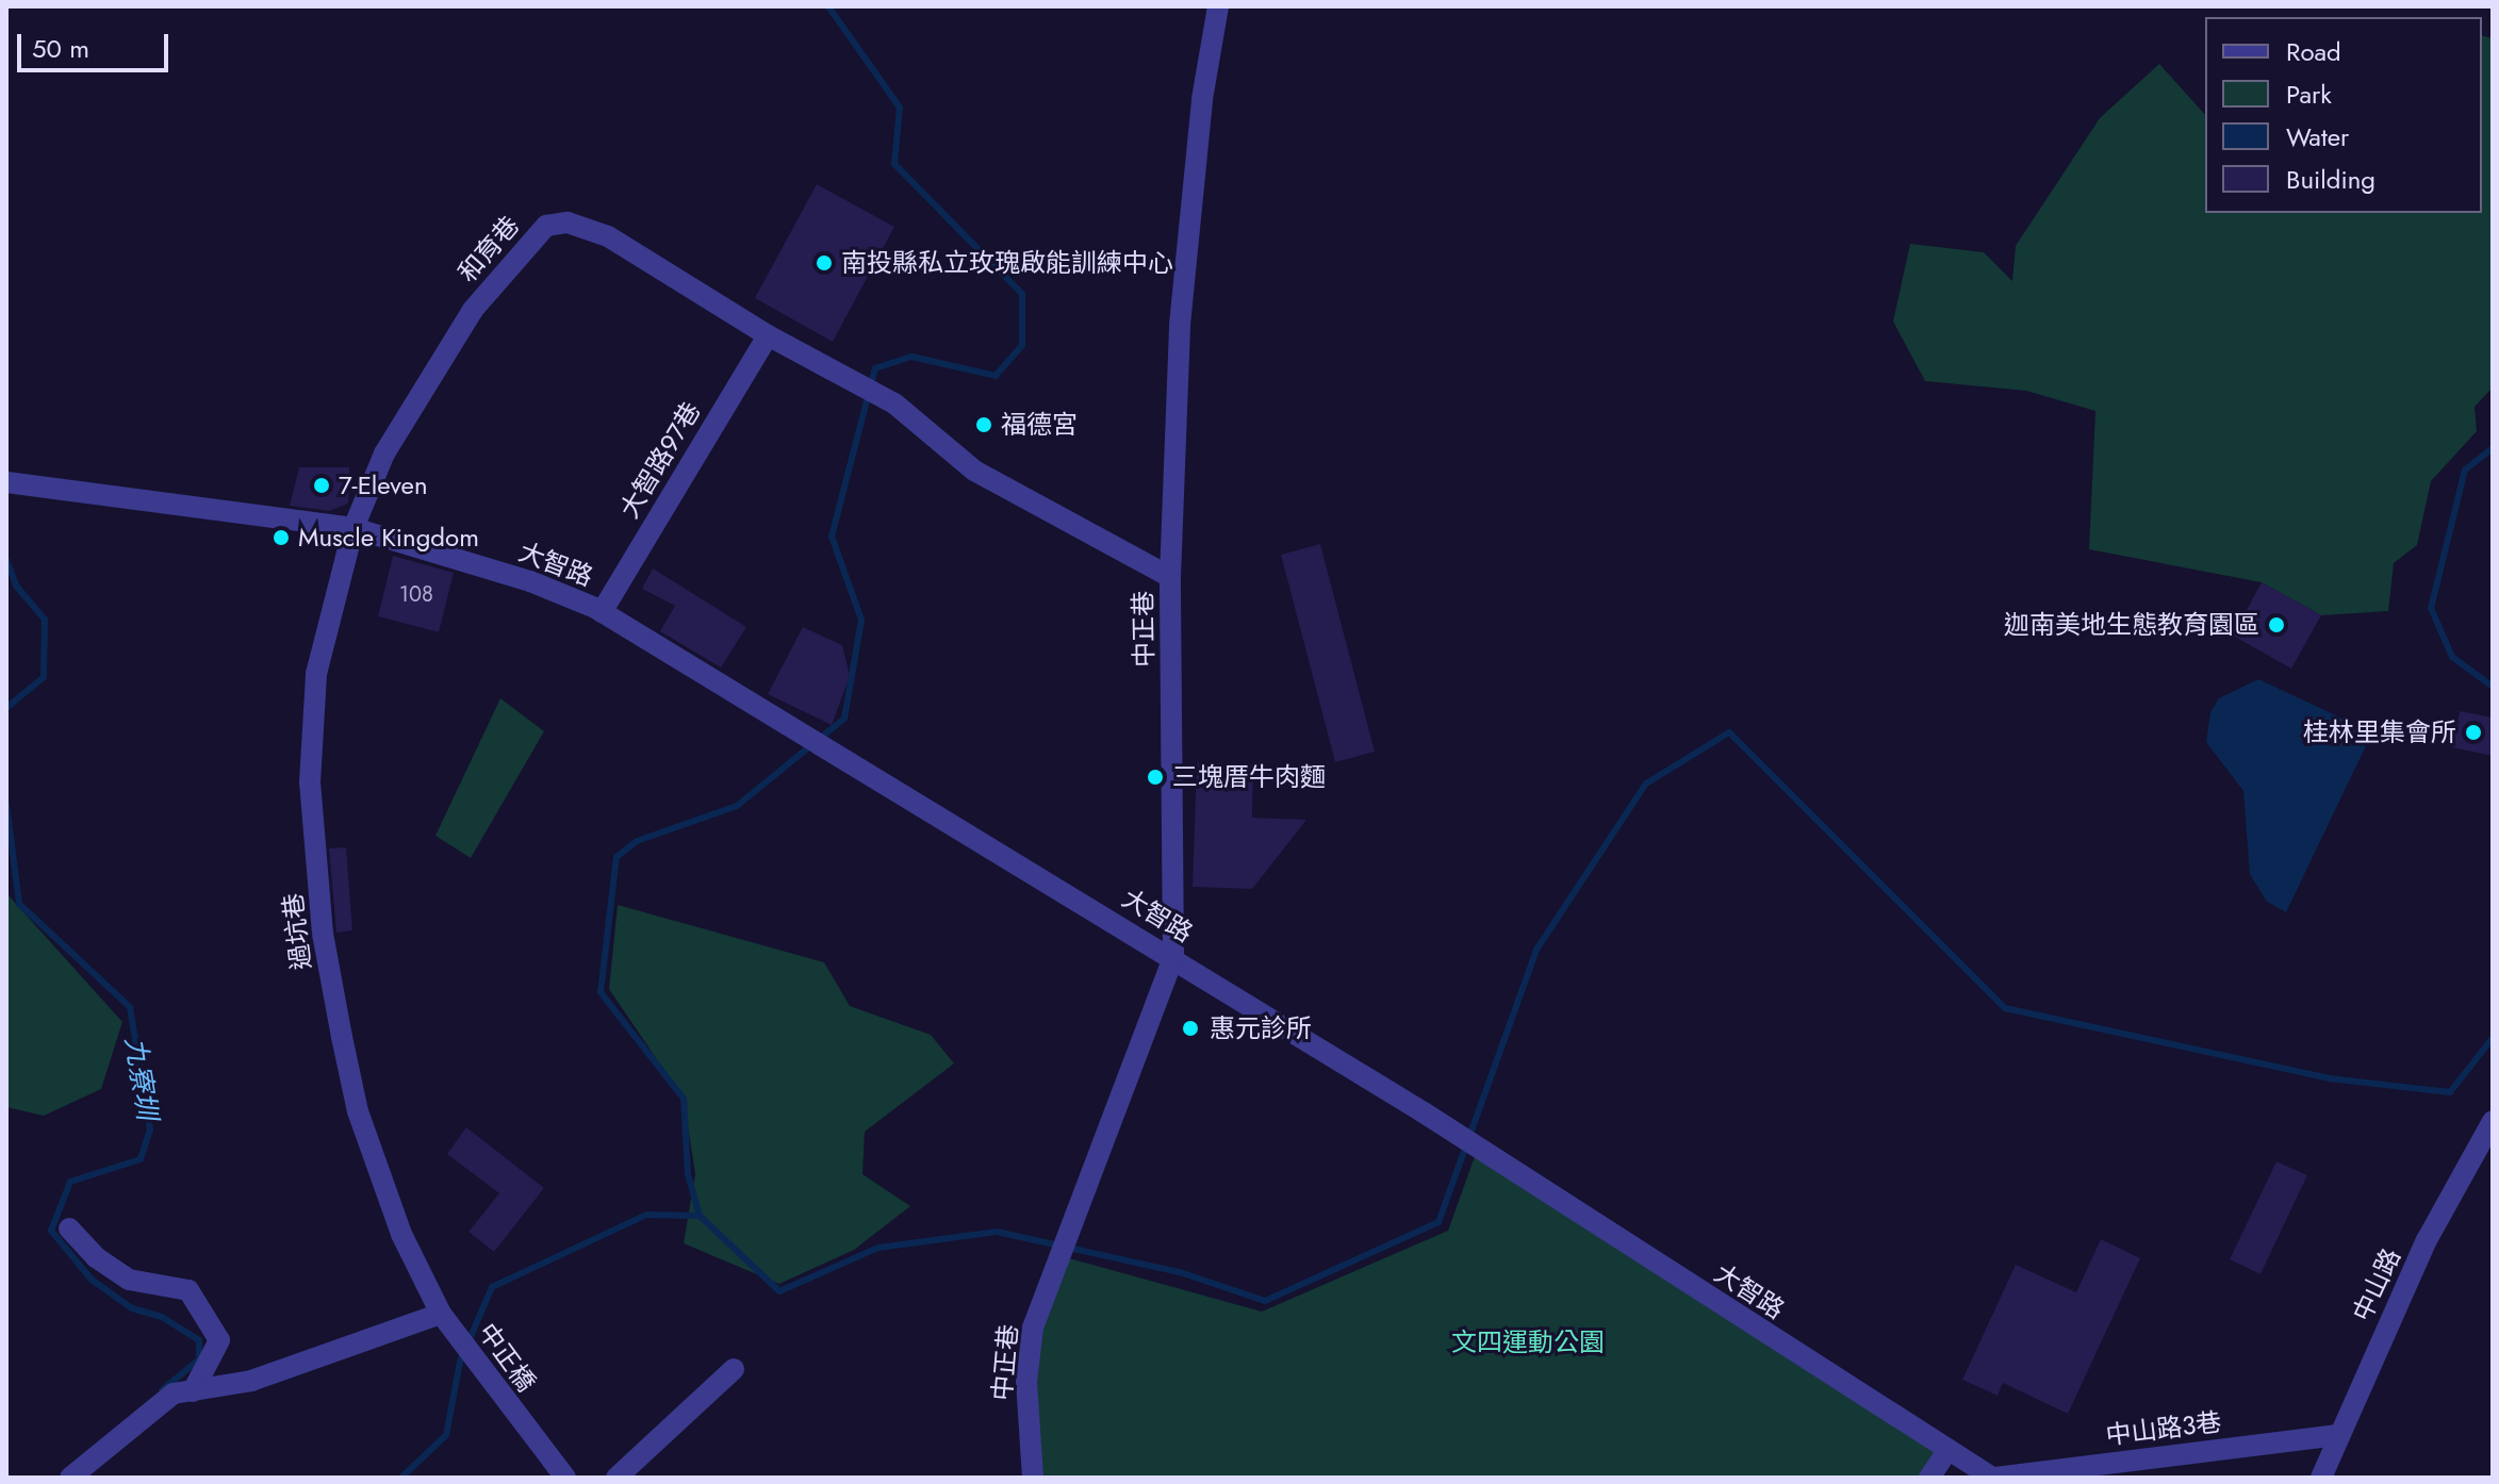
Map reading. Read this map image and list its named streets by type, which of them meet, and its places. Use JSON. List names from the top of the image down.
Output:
{
  "streets": {
    "street": [
      "和育巷",
      "大智路97巷",
      "大智路",
      "中正巷",
      "過坑巷",
      "中山路",
      "中正橋",
      "中山路3巷"
    ]
  },
  "crossings": [
    ["和育巷", "大智路97巷"],
    ["和育巷", "大智路"],
    ["和育巷", "中正巷"],
    ["和育巷", "過坑巷"],
    ["大智路97巷", "大智路"],
    ["大智路", "中正巷"],
    ["大智路", "過坑巷"],
    ["大智路", "中山路3巷"],
    ["過坑巷", "中正橋"],
    ["中山路", "中山路3巷"]
  ],
  "water": ["九寮圳"],
  "parks": ["文四運動公園"],
  "places": [
    "南投縣私立玫瑰啟能訓練中心",
    "福德宮",
    "7-Eleven",
    "Muscle Kingdom",
    "迦南美地生態教育園區",
    "桂林里集會所",
    "三塊厝牛肉麵",
    "惠元診所"
  ],
  "house_numbers": ["108"],
  "legend": [
    "Road",
    "Park",
    "Water",
    "Building"
  ],
  "scale_bar": "50 m"
}
